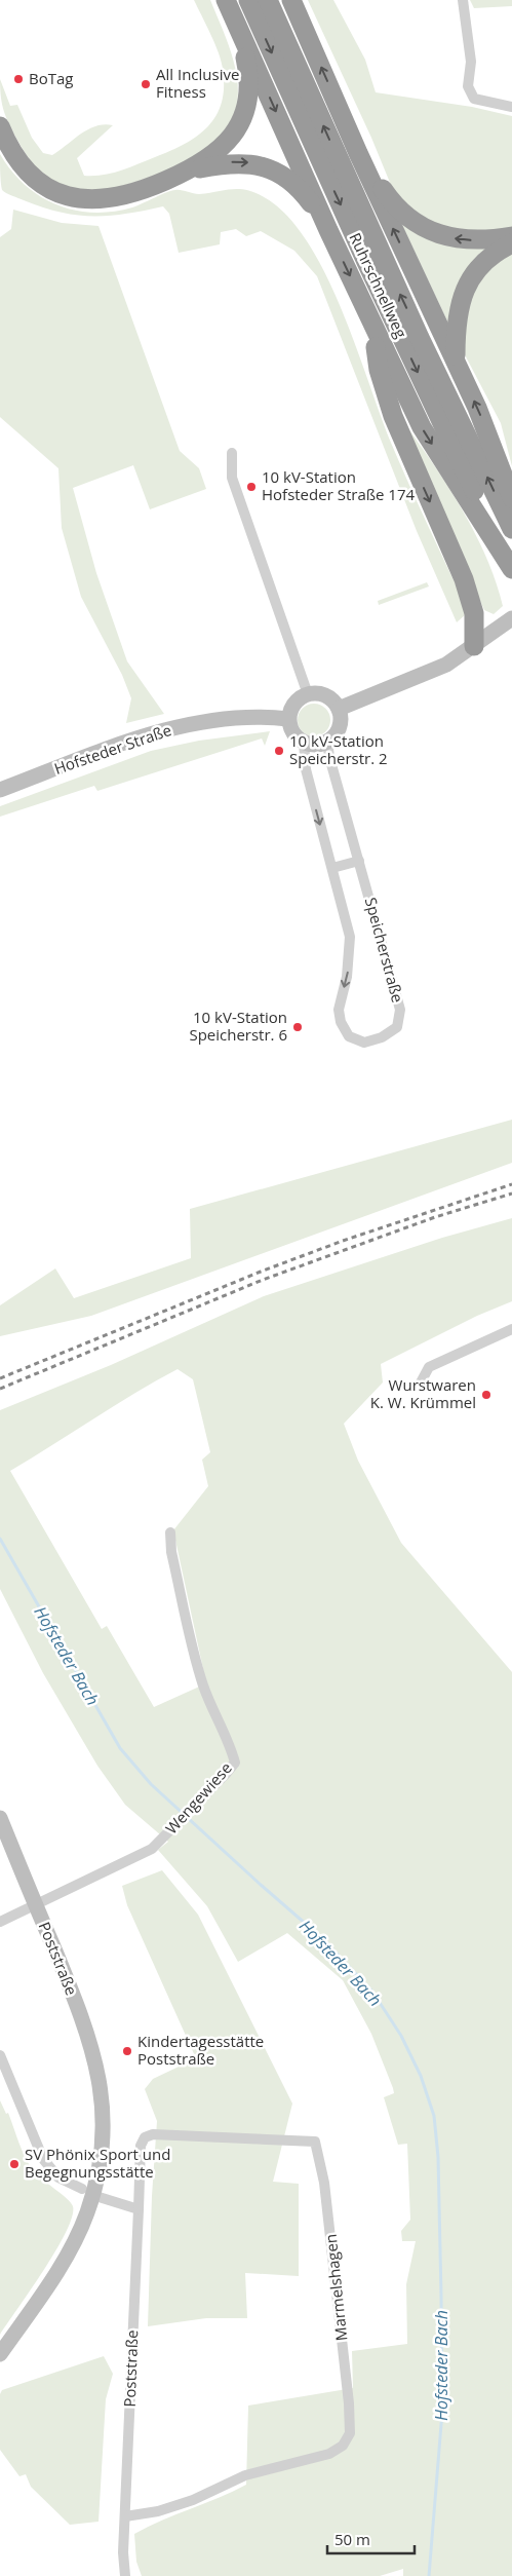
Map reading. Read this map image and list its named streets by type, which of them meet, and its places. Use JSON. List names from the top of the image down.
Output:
{
  "streets": {
    "highway": ["Ruhrschnellweg"],
    "street": [
      "Hofsteder Straße",
      "Speicherstraße",
      "Wengewiese",
      "Poststraße",
      "Marmelshagen"
    ]
  },
  "crossings": [
    ["Hofsteder Straße", "Speicherstraße"],
    ["Wengewiese", "Poststraße"],
    ["Poststraße", "Marmelshagen"]
  ],
  "water": ["Hofsteder Bach"],
  "places": [
    "BoTag",
    "All Inclusive Fitness",
    "10 kV-Station Hofsteder Straße 174",
    "10 kV-Station Speicherstr. 2",
    "10 kV-Station Speicherstr. 6",
    "Wurstwaren K. W. Krümmel",
    "Kindertagesstätte Poststraße",
    "SV Phönix Sport und Begegnungsstätte"
  ],
  "scale_bar": "50 m"
}
